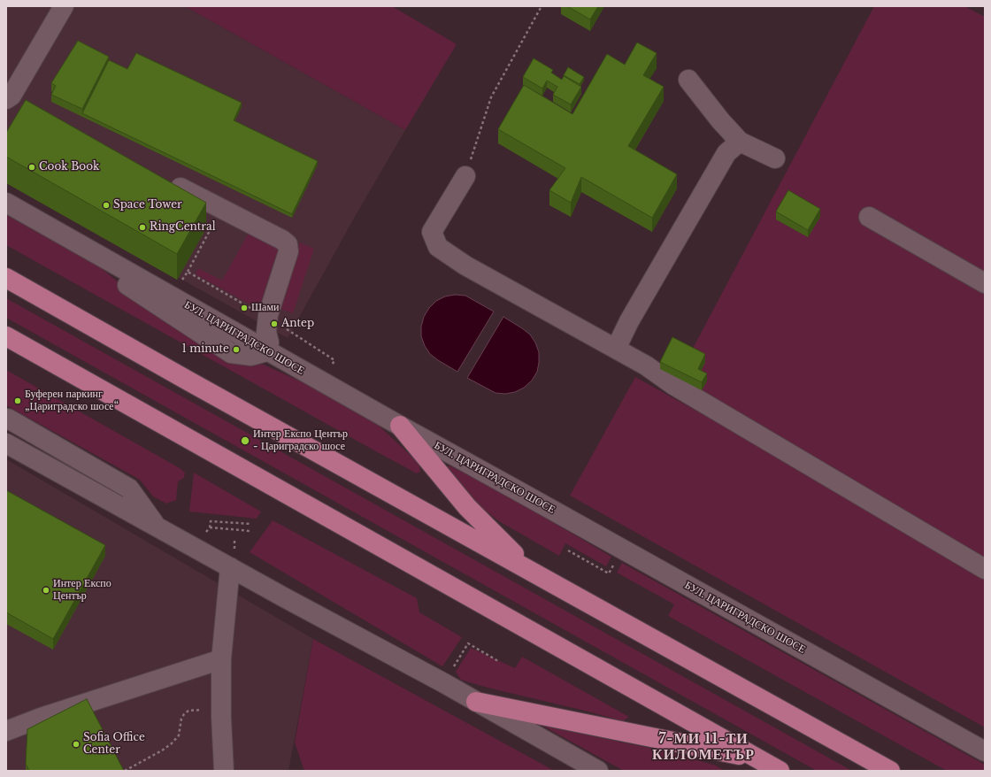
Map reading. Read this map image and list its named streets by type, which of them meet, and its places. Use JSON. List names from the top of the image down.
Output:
{
  "streets": {
    "street": ["БУЛ. ЦАРИГРАДСКО ШОСЕ"]
  },
  "districts": ["7-МИ 11-ТИ КИЛОМЕТЪР"],
  "places": [
    "Cook Book",
    "Space Tower",
    "RingCentral",
    "Шами",
    "Antep",
    "1 minute",
    "Буферен паркинг „Цариградско шосе“",
    "Интер Експо Център - Цариградско шосе",
    "Интер Експо Център",
    "Sofia Office Center"
  ]
}
